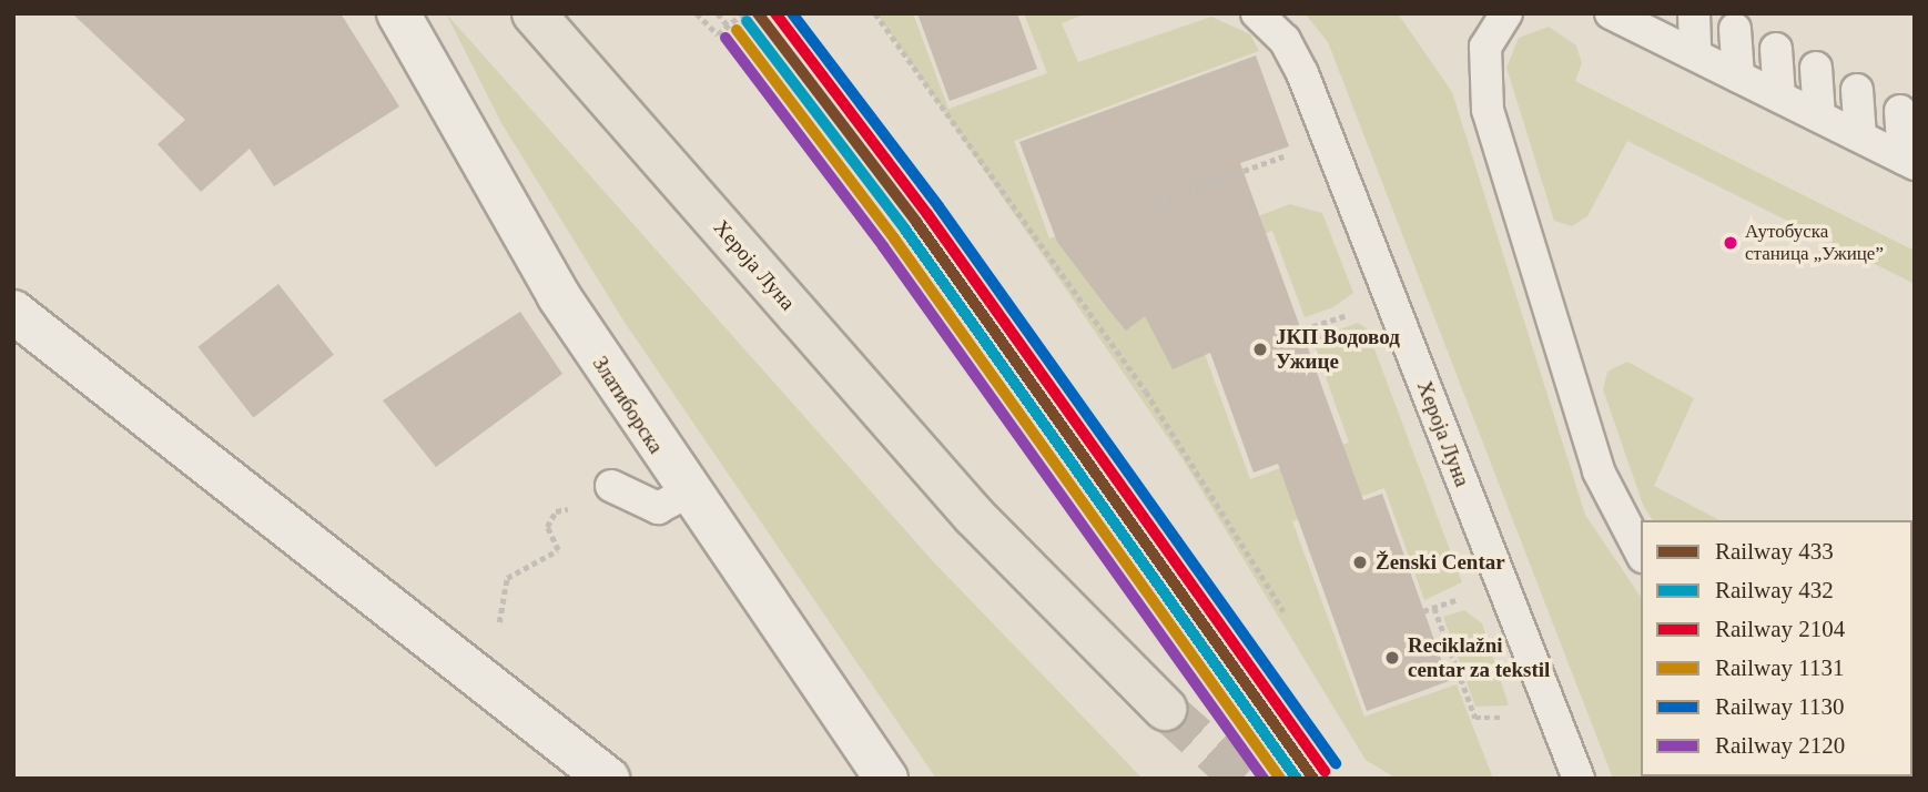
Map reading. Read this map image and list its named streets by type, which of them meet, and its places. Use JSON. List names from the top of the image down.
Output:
{
  "streets": {
    "main road": ["Хероја Луна"],
    "street": ["Златиборска"]
  },
  "places": [
    "Аутобуска станица „Ужице”",
    "ЈКП Водовод Ужице",
    "Ženski Centar",
    "Reciklažni centar za tekstil"
  ],
  "lines": [
    "rail line 433",
    "rail line 2104",
    "rail line 1130",
    "rail line 432",
    "rail line 1131",
    "rail line 2120"
  ],
  "legend": [
    "Railway 433",
    "Railway 432",
    "Railway 2104",
    "Railway 1131",
    "Railway 1130",
    "Railway 2120"
  ]
}
